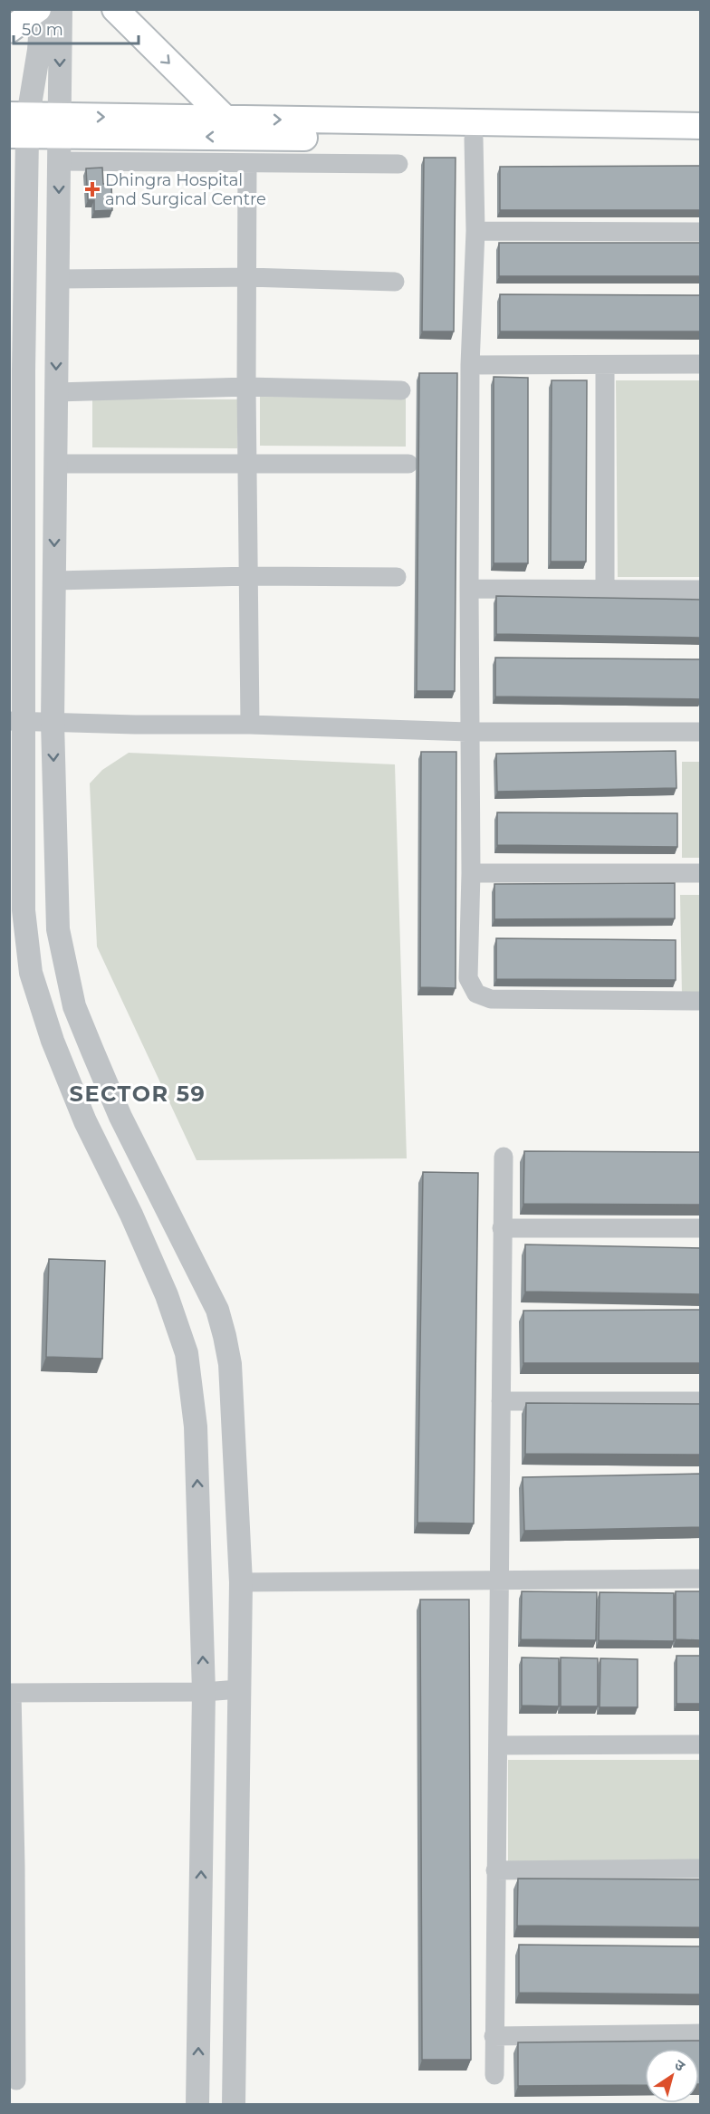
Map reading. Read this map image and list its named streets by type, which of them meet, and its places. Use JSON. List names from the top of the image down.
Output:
{
  "districts": ["SECTOR 59"],
  "places": {
    "health": ["Dhingra Hospital and Surgical Centre"]
  },
  "scale_bar": "50 m",
  "north": "top right"
}
